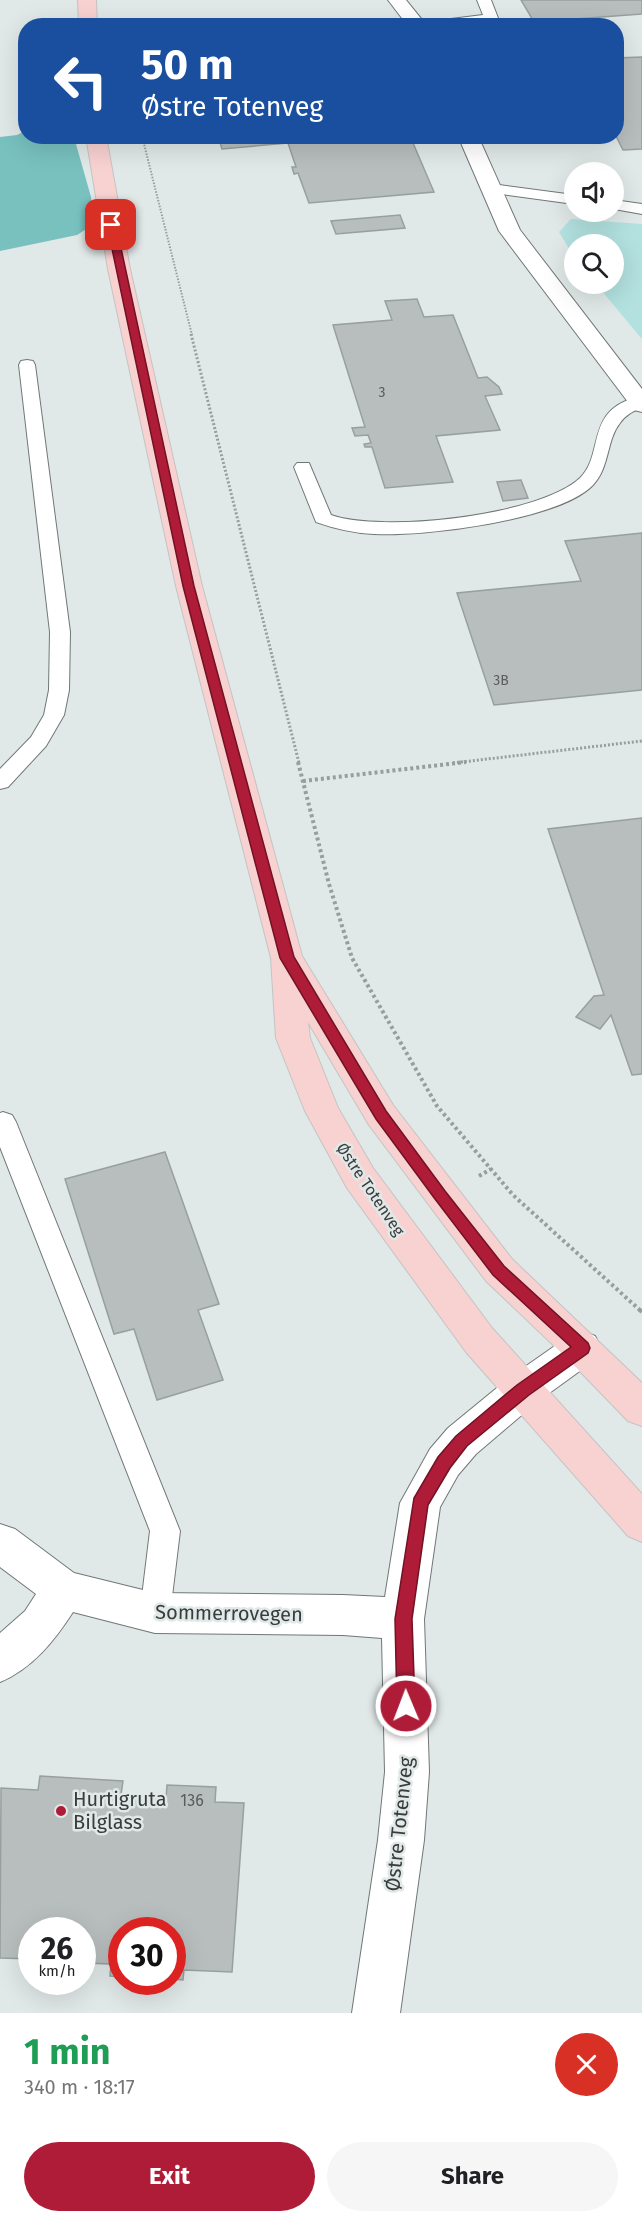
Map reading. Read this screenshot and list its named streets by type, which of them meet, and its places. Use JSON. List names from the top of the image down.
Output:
{
  "streets": {
    "main road": ["Østre Totenveg"],
    "street": ["Sommerrovegen"]
  },
  "crossings": [
    ["Østre Totenveg", "Sommerrovegen"]
  ],
  "places": ["Hurtigruta Bilglass"],
  "house_numbers": ["3", "3B", "136"],
  "page": {
    "turn": ["50 m", "Østre Totenveg"],
    "speed": "26 km/h",
    "limit": "30",
    "heading": ["1 min", "340 m · 18:17"],
    "buttons": ["Exit", "Share"]
  }
}
